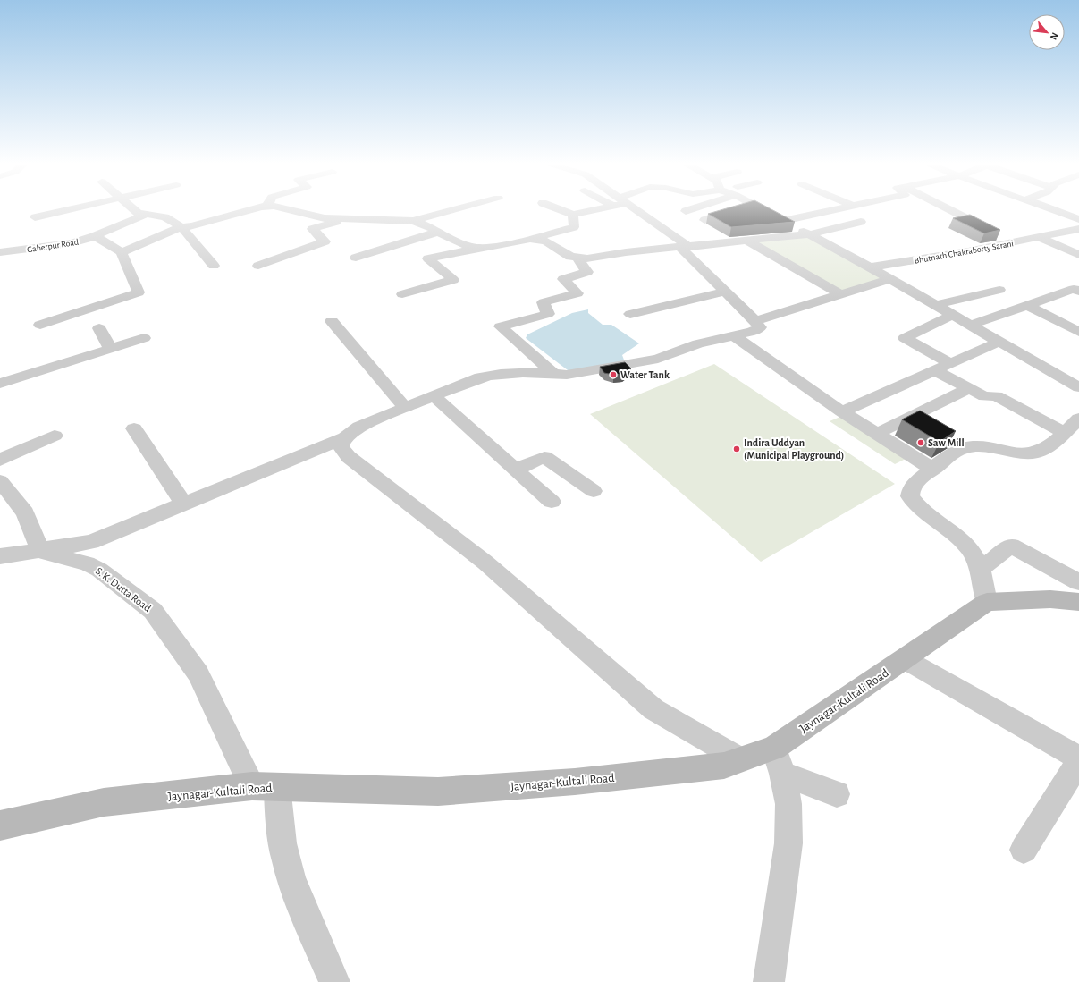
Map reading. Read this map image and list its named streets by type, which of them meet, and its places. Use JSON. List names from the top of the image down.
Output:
{
  "streets": {
    "main road": ["Jaynagar-Kultali Road"],
    "street": ["Gaherpur Road", "Bhutnath Chakraborty Sarani", "S. K. Dutta Road"]
  },
  "crossings": [
    ["S. K. Dutta Road", "Jaynagar-Kultali Road"]
  ],
  "places": ["Water Tank", "Saw Mill", "Indira Uddyan (Municipal Playground)"],
  "north": "bottom right"
}
